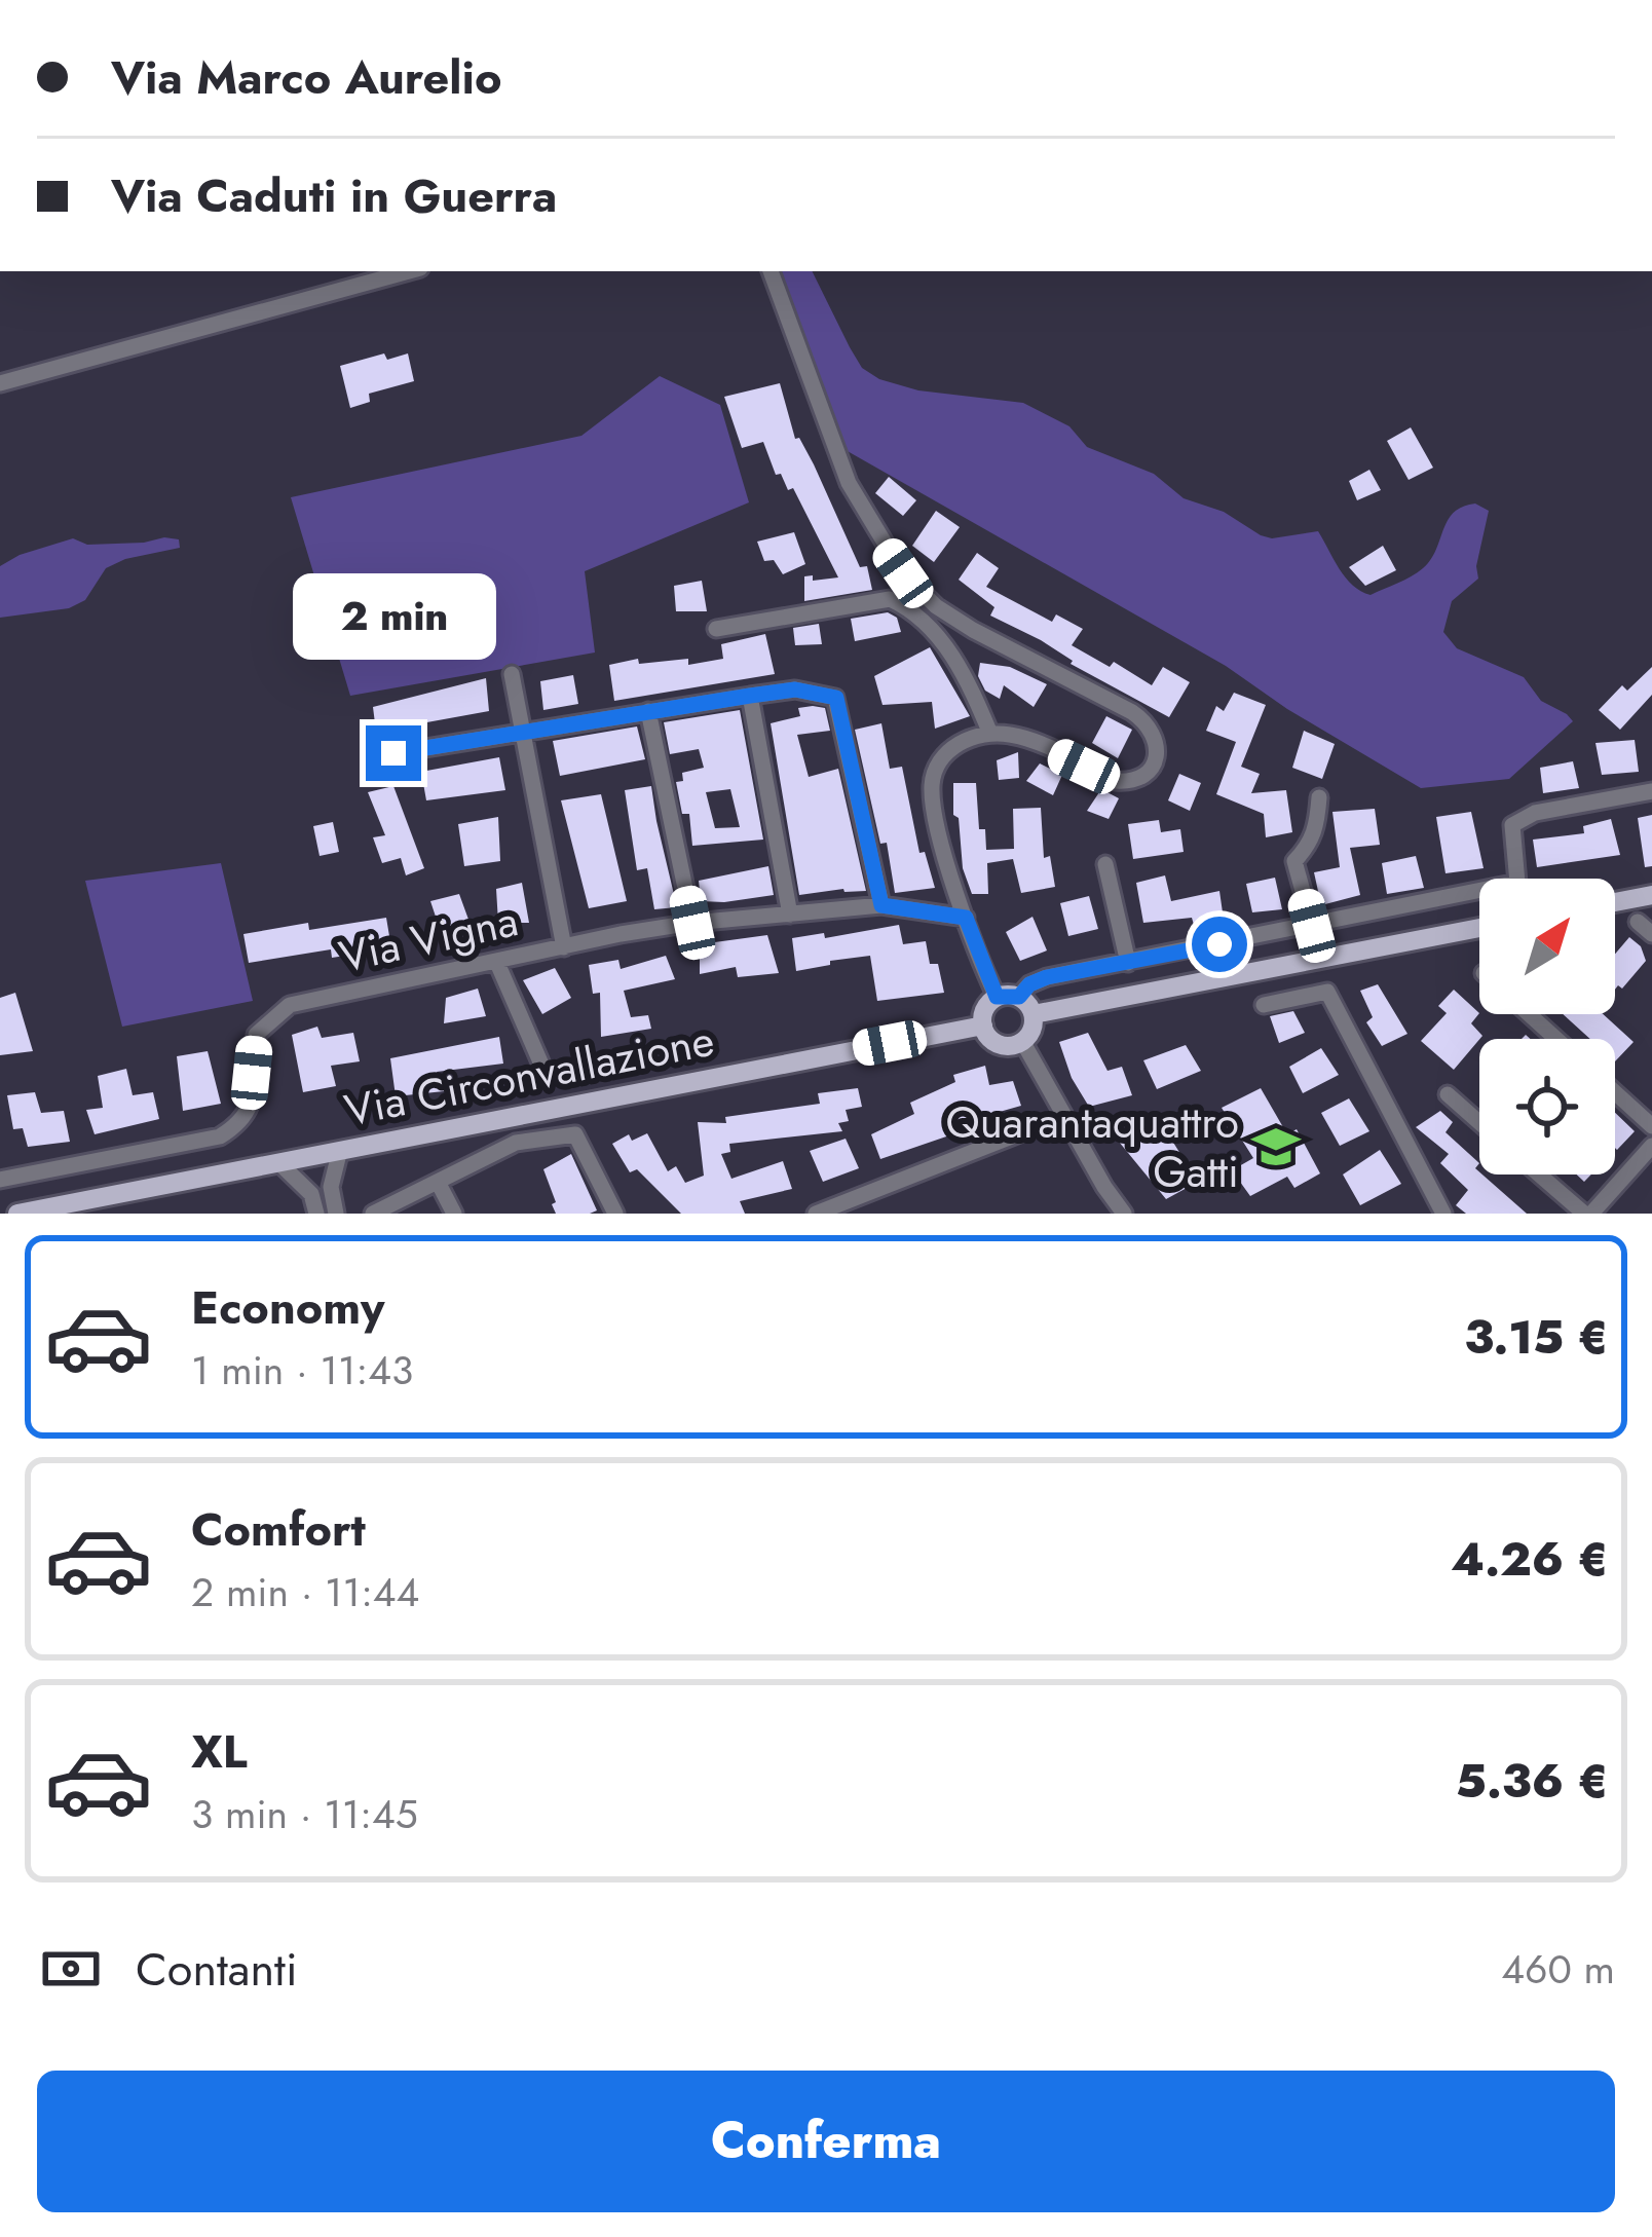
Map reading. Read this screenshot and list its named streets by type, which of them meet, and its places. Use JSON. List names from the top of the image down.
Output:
{
  "streets": {
    "main road": ["Via Circonvallazione"],
    "street": ["Via Vigna"]
  },
  "places": {
    "school or university": ["Quarantaquattro Gatti"]
  },
  "north": "top right",
  "page": {
    "banner": ["Via Marco Aurelio", "Via Caduti in Guerra"],
    "bubble": "2 min",
    "list": [
      {
        "name": "Economy",
        "note": "1 min · 11:43",
        "value": "3.15 €"
      },
      {
        "name": "Comfort",
        "note": "2 min · 11:44",
        "value": "4.26 €"
      },
      {
        "name": "XL",
        "note": "3 min · 11:45",
        "value": "5.36 €"
      }
    ],
    "pay": ["Contanti", "460 m"],
    "buttons": "Conferma"
  }
}
